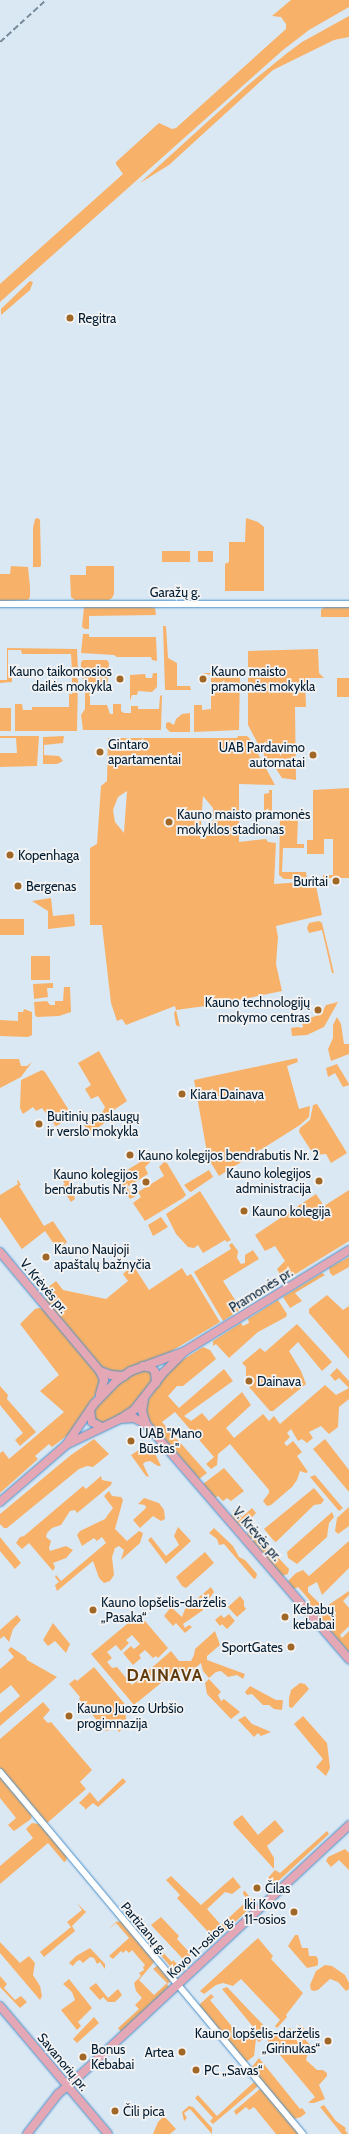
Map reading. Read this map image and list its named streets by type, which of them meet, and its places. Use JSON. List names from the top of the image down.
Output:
{
  "streets": {
    "main road": [
      "V. Krėvės pr.",
      "Pramonės pr.",
      "Kovo 11-osios g.",
      "Savanorių pr."
    ],
    "street": ["Garažų g.", "Partizanų g."]
  },
  "crossings": [
    ["Partizanų g.", "Kovo 11-osios g."],
    ["Kovo 11-osios g.", "Savanorių pr."]
  ],
  "districts": ["DAINAVA"],
  "places": [
    "Regitra",
    "Kauno taikomosios dailės mokykla",
    "Kauno maisto pramonės mokykla",
    "Gintaro apartamentai",
    "UAB Pardavimo automatai",
    "Kauno maisto pramonės mokyklos stadionas",
    "Kopenhaga",
    "Buritai",
    "Bergenas",
    "Kauno technologijų mokymo centras",
    "Kiara Dainava",
    "Buitinių paslaugų ir verslo mokykla",
    "Kauno kolegijos bendrabutis Nr. 2",
    "Kauno kolegijos administracija",
    "Kauno kolegijos bendrabutis Nr. 3",
    "Kauno kolegija",
    "Kauno Naujoji apaštalų bažnyčia",
    "Dainava",
    "UAB \"Mano Būstas\"",
    "Kauno lopšelis-darželis „Pasaka“",
    "Kebabų kebabai",
    "SportGates",
    "Kauno Juozo Urbšio progimnazija",
    "Čilas",
    "Iki Kovo 11-osios",
    "Kauno lopšelis-darželis „Girinukas“",
    "Artea",
    "Bonus Kebabai",
    "PC „Savas“",
    "Čili pica"
  ]
}
